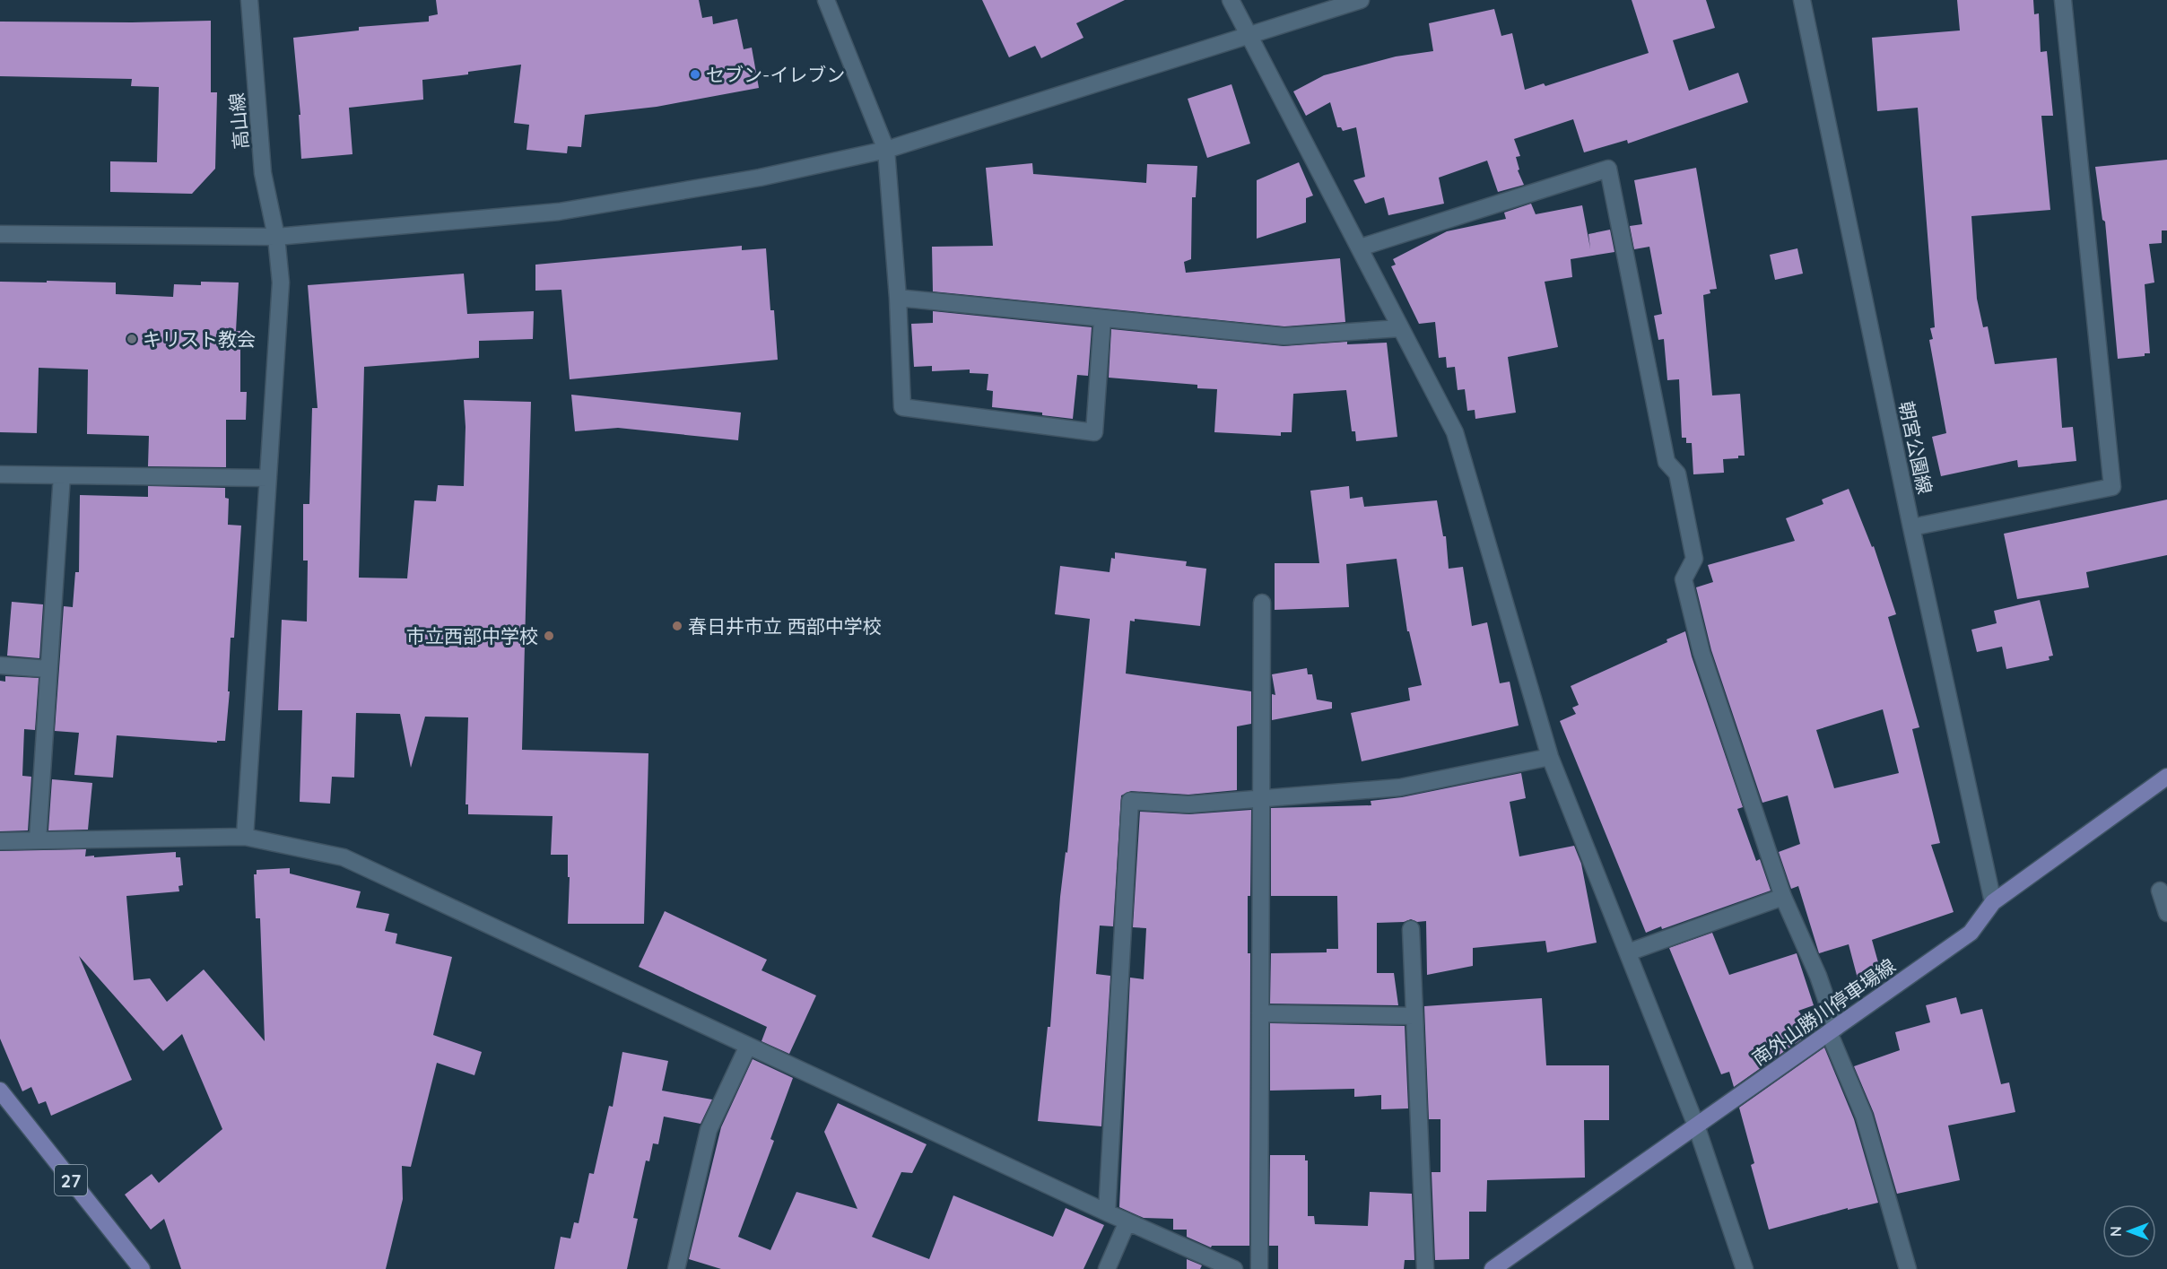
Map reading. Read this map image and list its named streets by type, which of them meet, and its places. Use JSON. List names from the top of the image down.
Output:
{
  "streets": {
    "main road": ["南外山勝川停車場線", "27"],
    "street": ["高山線", "朝宮公園線"]
  },
  "crossings": [
    ["朝宮公園線", "南外山勝川停車場線"]
  ],
  "places": [
    "セブン-イレブン",
    "キリスト教会",
    "春日井市立 西部中学校",
    "市立西部中学校"
  ],
  "north": "left"
}
